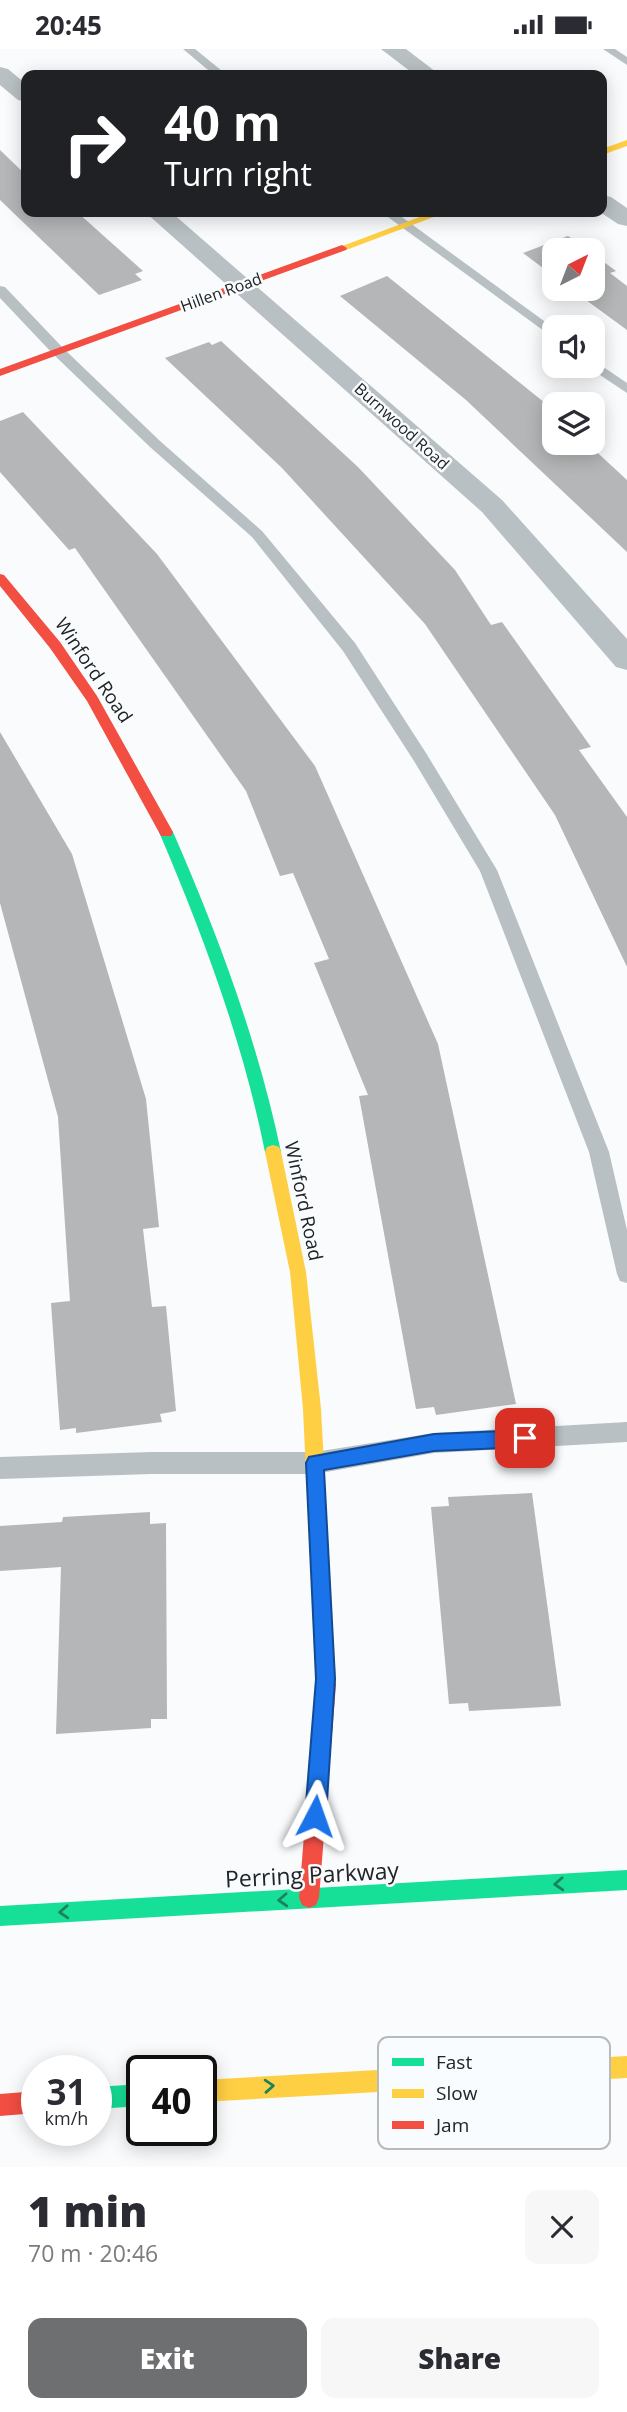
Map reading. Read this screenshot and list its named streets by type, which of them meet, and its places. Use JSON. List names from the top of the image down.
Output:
{
  "streets": {
    "street": [
      "Hillen Road",
      "Burnwood Road",
      "Winford Road",
      "Perring Parkway"
    ]
  },
  "crossings": [
    ["Hillen Road", "Burnwood Road"],
    ["Winford Road", "Perring Parkway"]
  ],
  "one_way": ["Perring Parkway"],
  "legend": ["Fast", "Slow", "Jam"],
  "north": "top right",
  "page": {
    "status": "20:45",
    "turn": ["40 m", "Turn right"],
    "speed": "31 km/h",
    "limit": "40",
    "heading": ["1 min", "70 m · 20:46"],
    "buttons": ["Exit", "Share"]
  }
}
